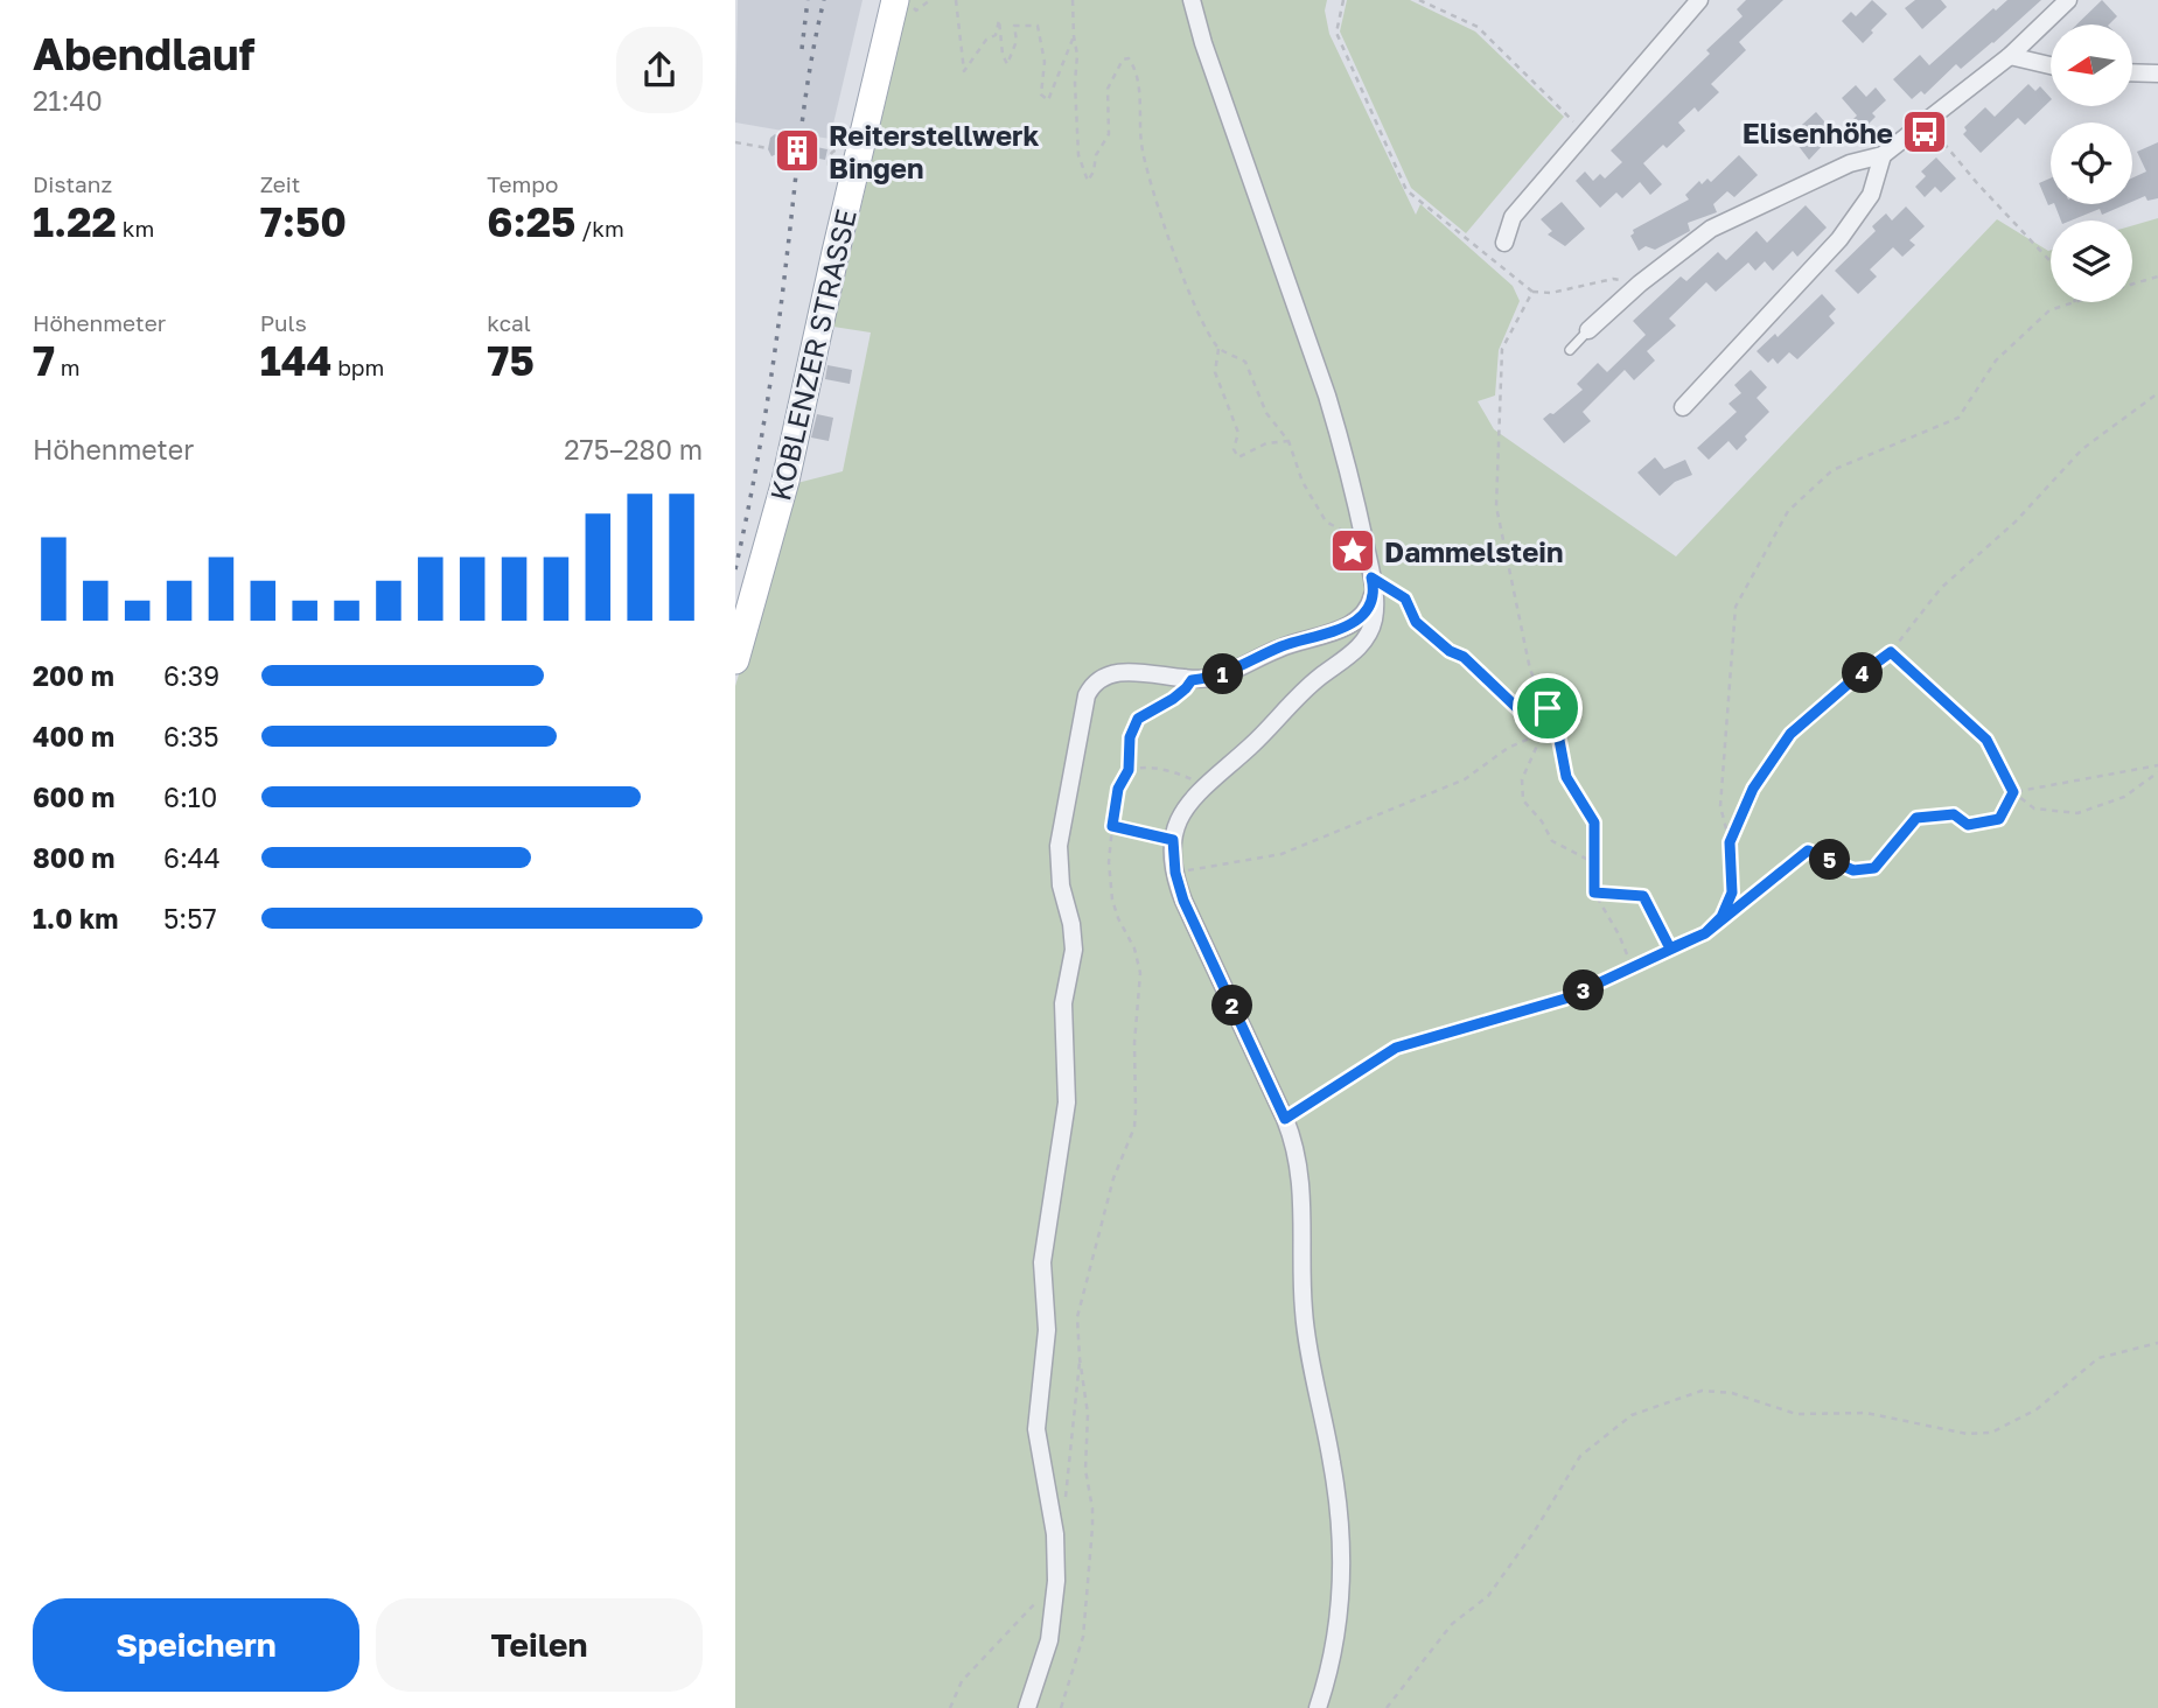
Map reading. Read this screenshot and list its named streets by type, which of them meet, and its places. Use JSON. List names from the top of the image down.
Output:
{
  "streets": {
    "main road": ["KOBLENZER STRASSE"]
  },
  "places": {
    "bus stop": ["Elisenhöhe"],
    "building": ["Reiterstellwerk Bingen"],
    "place": ["Dammelstein"]
  },
  "north": "left",
  "page": {
    "heading": ["Abendlauf", "21:40"],
    "stats": [
      ["Distanz", "1.22 km"],
      ["Zeit", "7:50"],
      ["Tempo", "6:25 /km"],
      ["Höhenmeter", "7 m"],
      ["Puls", "144 bpm"],
      ["kcal", "75"]
    ],
    "chart": ["Höhenmeter", "275–280 m"],
    "list": [
      {
        "name": "200 m",
        "note": "6:39"
      },
      {
        "name": "400 m",
        "note": "6:35"
      },
      {
        "name": "600 m",
        "note": "6:10"
      },
      {
        "name": "800 m",
        "note": "6:44"
      },
      {
        "name": "1.0 km",
        "note": "5:57"
      }
    ],
    "pins": [
      "4",
      "1",
      "5",
      "3",
      "2"
    ],
    "buttons": ["Speichern", "Teilen"]
  }
}
